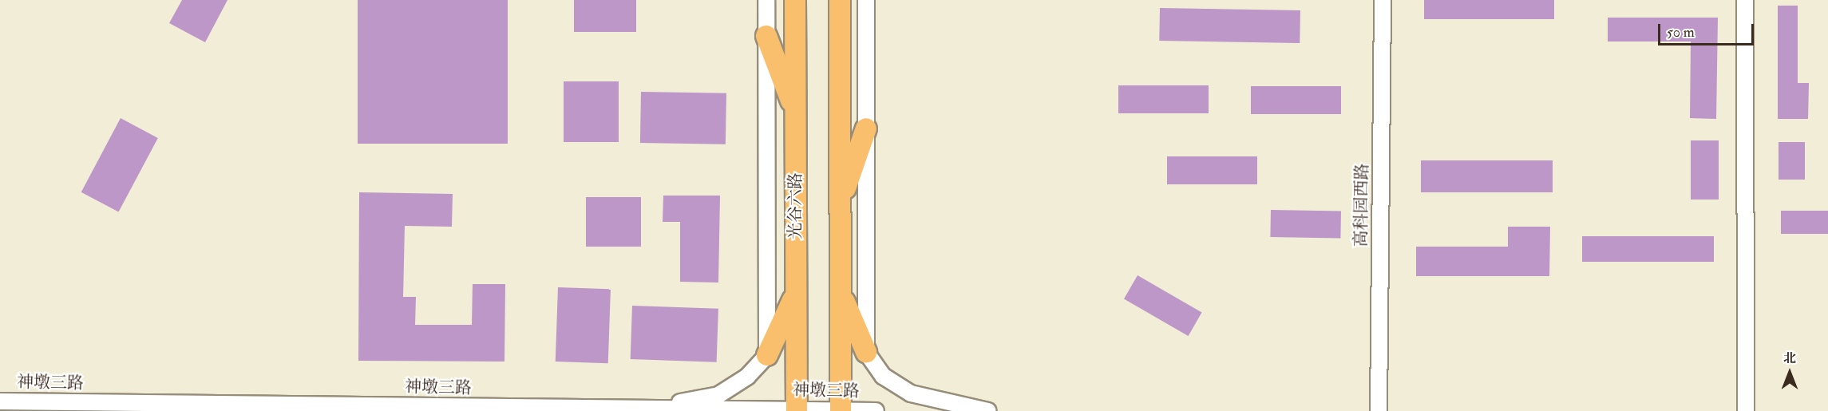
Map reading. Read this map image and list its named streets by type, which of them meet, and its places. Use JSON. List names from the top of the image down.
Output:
{
  "streets": {
    "main road": ["光谷六路"],
    "street": ["高科园西路", "神墩三路"]
  },
  "crossings": [
    ["光谷六路", "神墩三路"]
  ],
  "scale_bar": "50 m",
  "north": "top"
}
